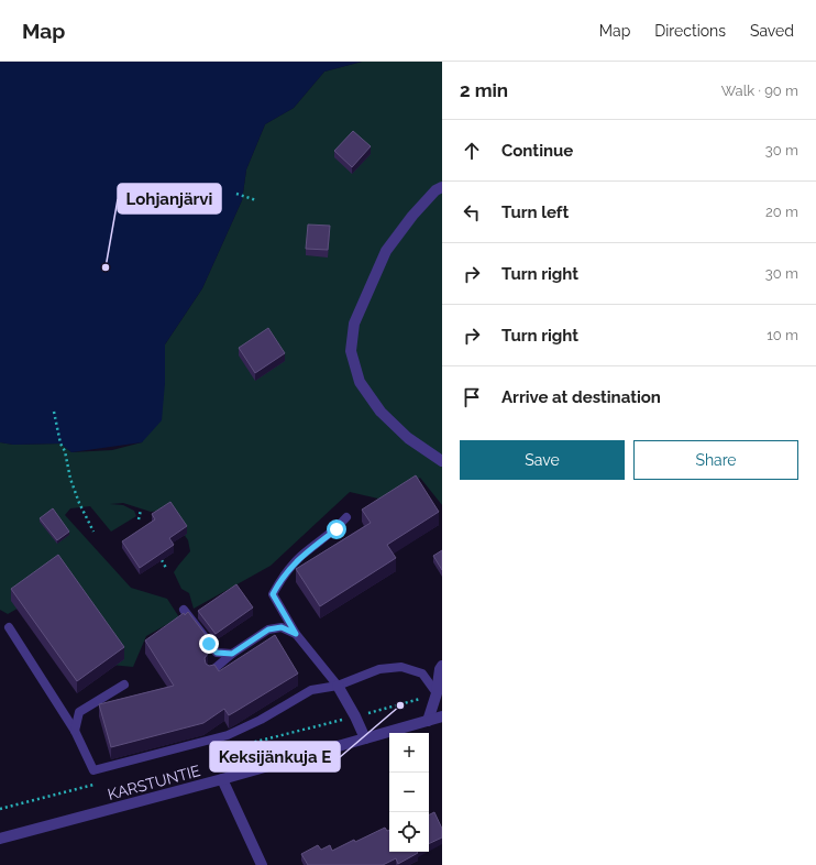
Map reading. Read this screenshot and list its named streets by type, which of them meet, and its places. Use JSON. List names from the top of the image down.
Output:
{
  "streets": {
    "street": ["KARSTUNTIE"]
  },
  "places": ["Lohjanjärvi", "Keksijänkuja E"],
  "page": {
    "header": "Map",
    "nav": ["Map", "Directions", "Saved"],
    "heading": ["2 min", "Walk · 90 m"],
    "list": [
      ["Continue", "30 m"],
      ["Turn left", "20 m"],
      ["Turn right", "30 m"],
      ["Turn right", "10 m"],
      "Arrive at destination"
    ],
    "buttons": ["Save", "Share"],
    "map_buttons": ["+", "−"]
  }
}
